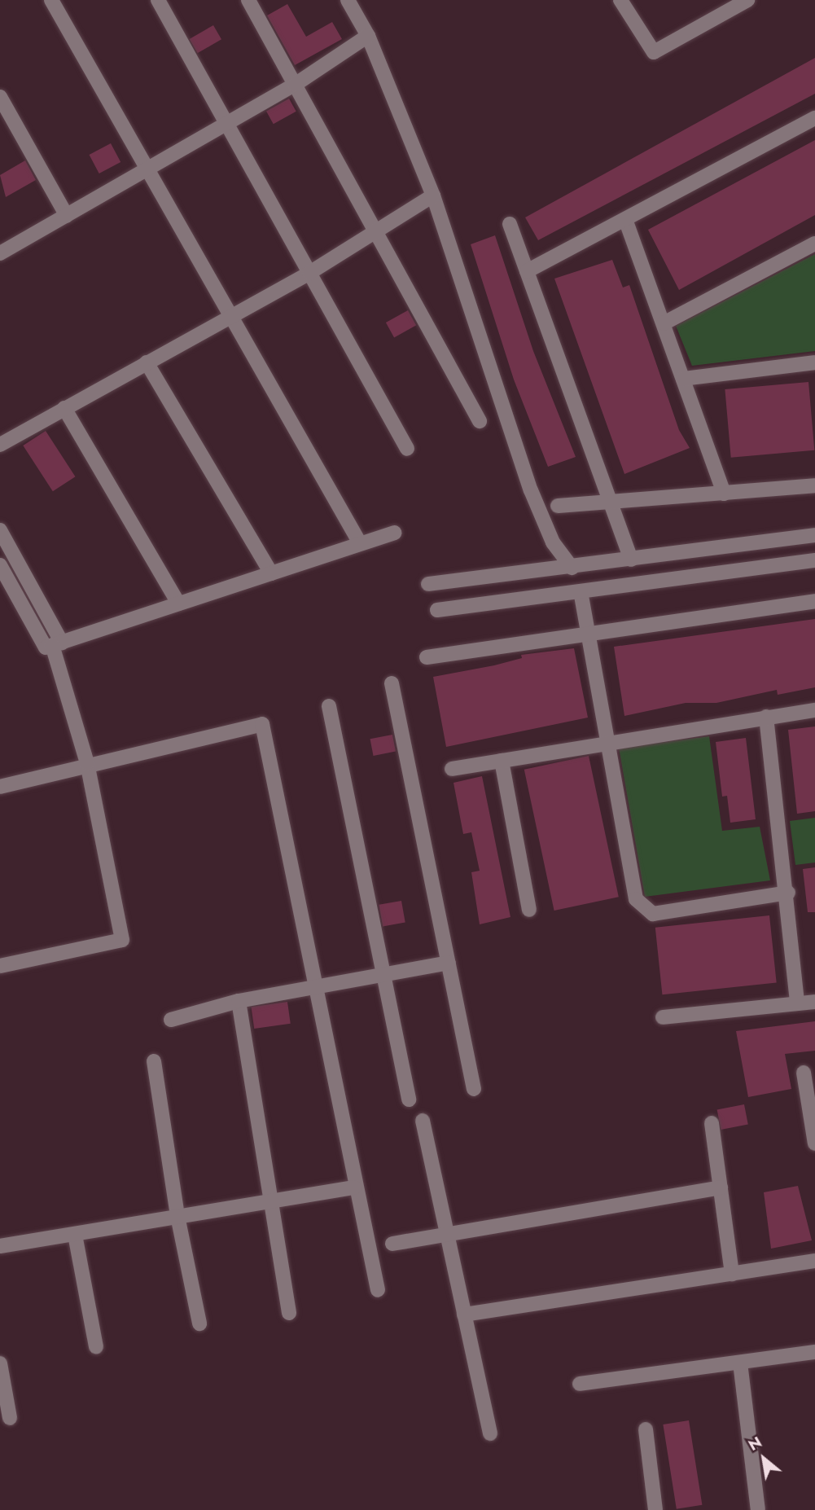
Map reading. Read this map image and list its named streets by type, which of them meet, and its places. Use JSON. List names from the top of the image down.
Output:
{
  "north": "top left"
}
